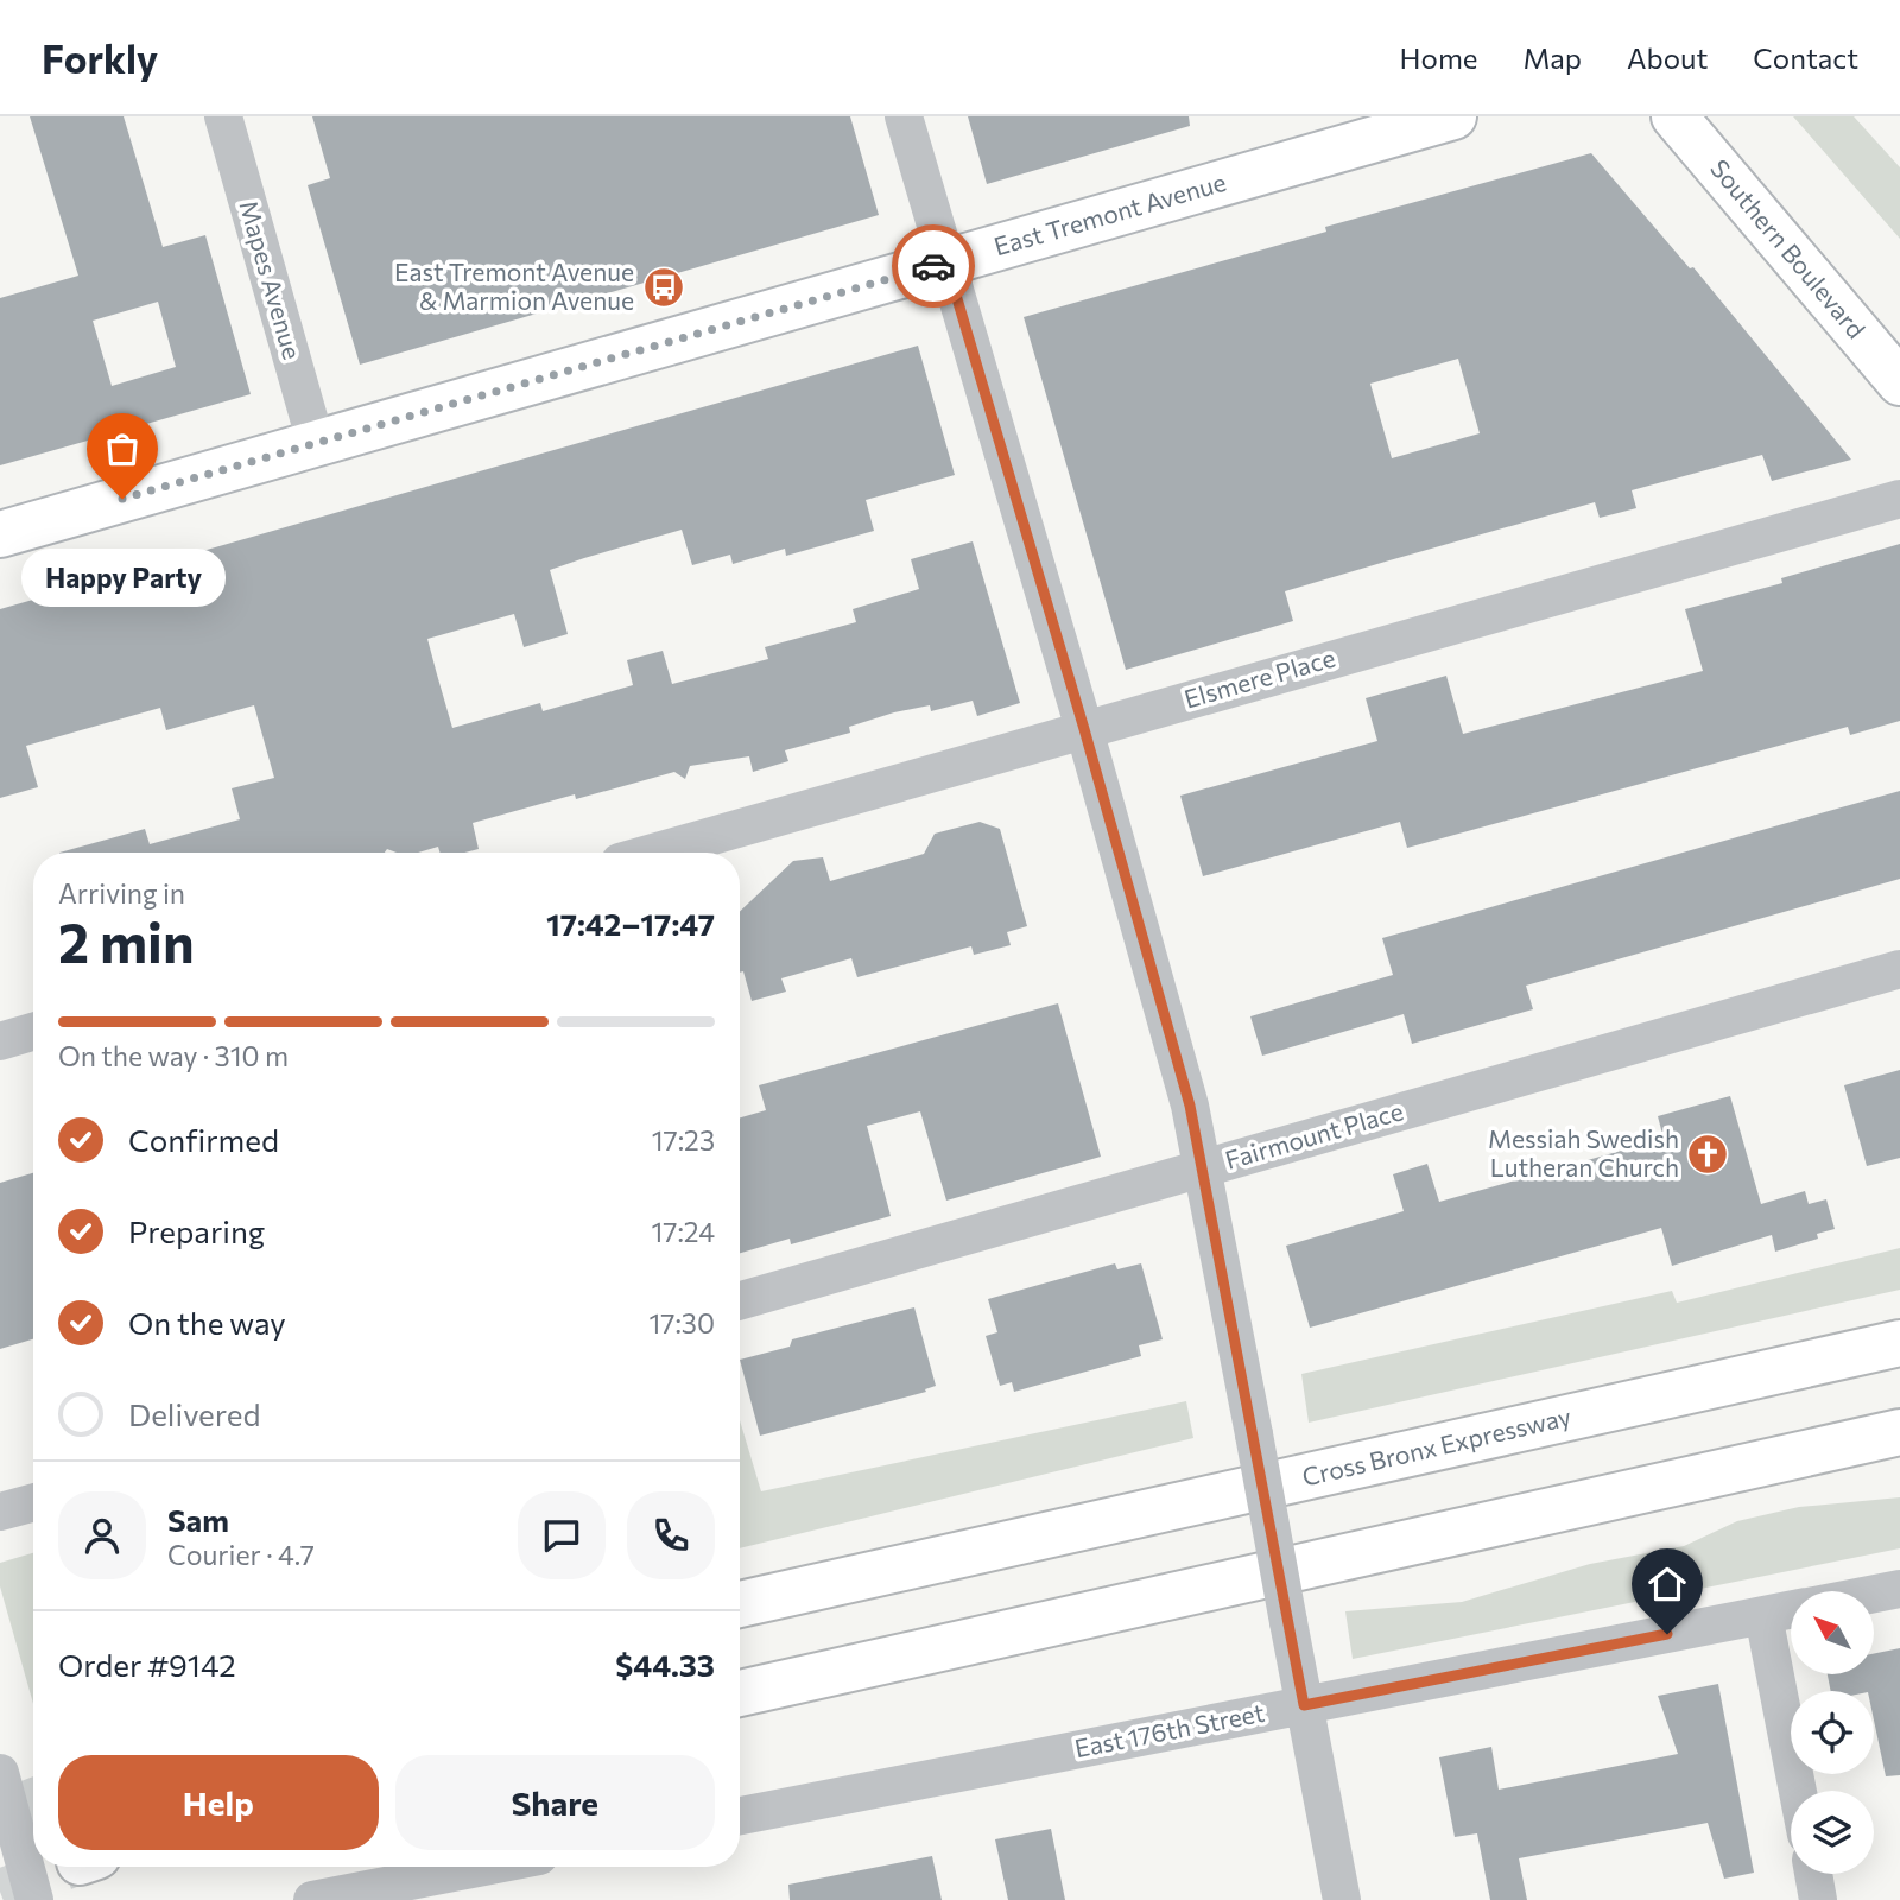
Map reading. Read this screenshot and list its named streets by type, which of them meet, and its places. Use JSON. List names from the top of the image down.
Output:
{
  "streets": {
    "main road": ["East Tremont Avenue", "Southern Boulevard", "Cross Bronx Expressway"],
    "street": [
      "Mapes Avenue",
      "Elsmere Place",
      "Fairmount Place",
      "East 176th Street"
    ]
  },
  "crossings": [
    ["East Tremont Avenue", "Mapes Avenue"]
  ],
  "places": {
    "bus stop": ["East Tremont Avenue & Marmion Avenue"],
    "other": ["Happy Party"],
    "church": ["Messiah Swedish Lutheran Church"]
  },
  "north": "top left",
  "page": {
    "header": "Forkly",
    "nav": [
      "Home",
      "Map",
      "About",
      "Contact"
    ],
    "bubble": "Happy Party",
    "heading": ["2 min", "Arriving in", "17:42–17:47"],
    "panel": [
      "Sam",
      "Courier · 4.7",
      "Order #9142",
      "$44.33"
    ],
    "bar": "On the way · 310 m",
    "list": [
      ["Confirmed", "17:23"],
      ["Preparing", "17:24"],
      ["On the way", "17:30"],
      "Delivered"
    ],
    "buttons": ["Help", "Share"]
  }
}
